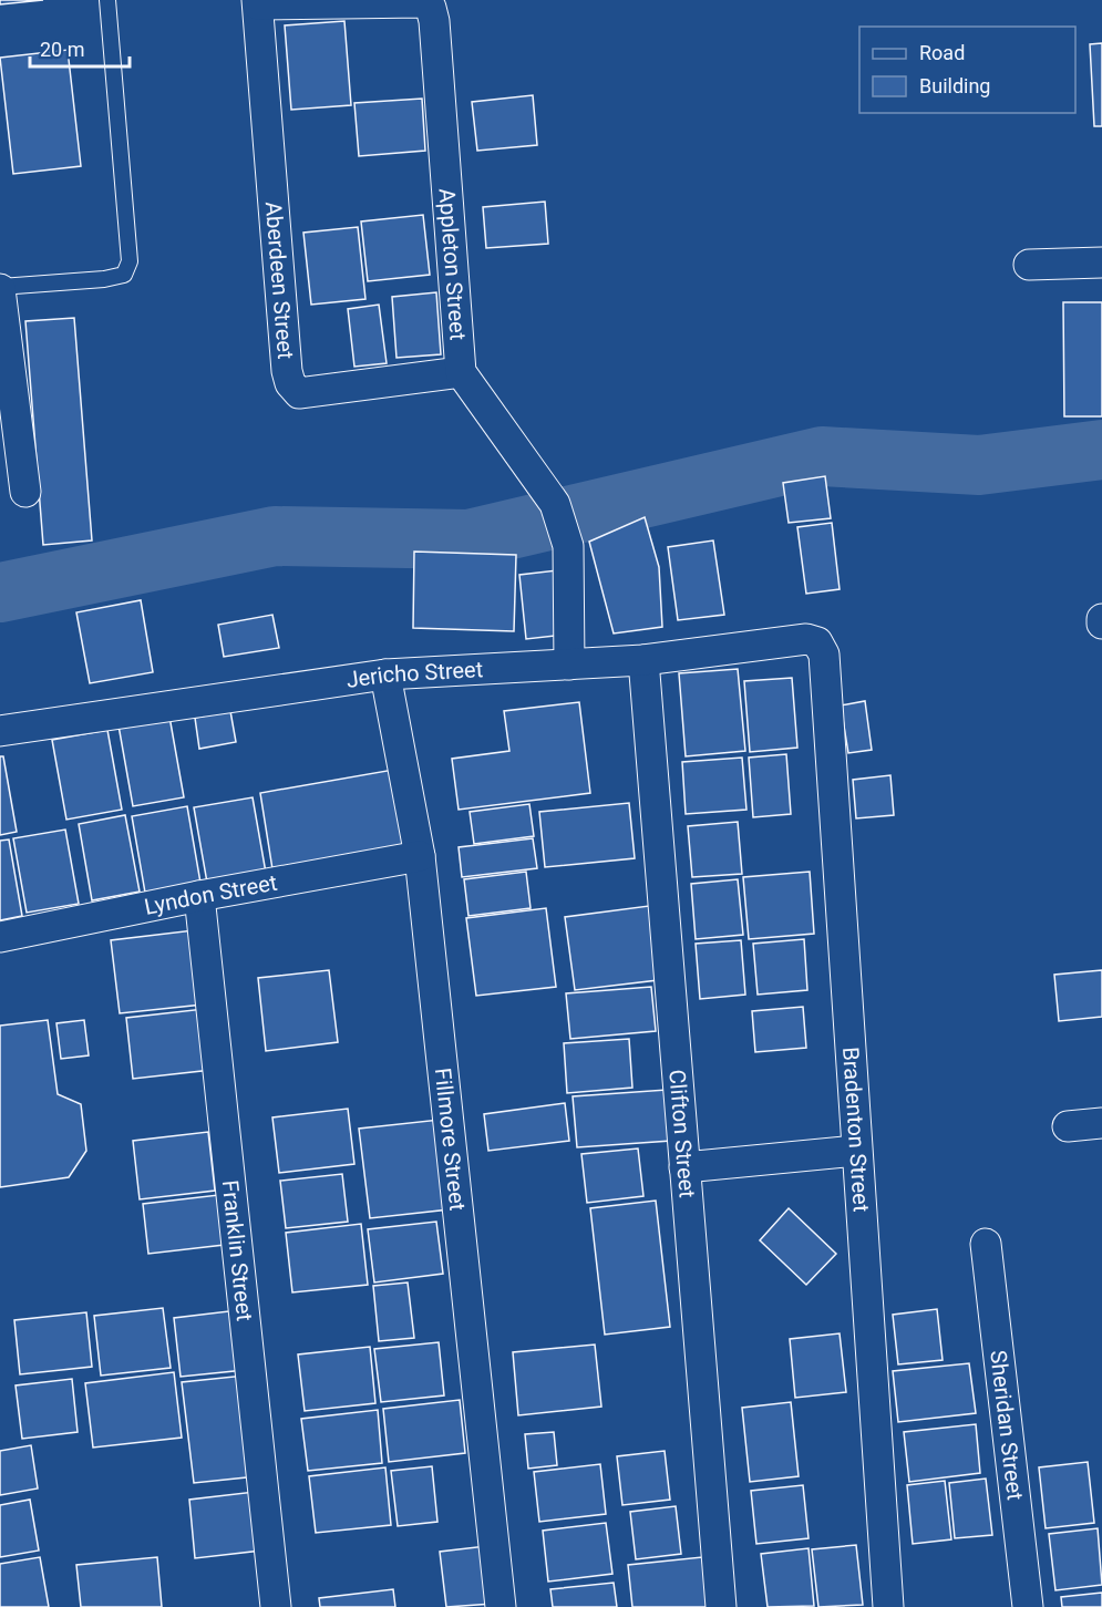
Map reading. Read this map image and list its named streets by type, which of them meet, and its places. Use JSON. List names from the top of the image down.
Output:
{
  "streets": {
    "street": [
      "Appleton Street",
      "Aberdeen Street",
      "Jericho Street",
      "Lyndon Street",
      "Bradenton Street",
      "Clifton Street",
      "Fillmore Street",
      "Franklin Street",
      "Sheridan Street"
    ]
  },
  "crossings": [
    ["Appleton Street", "Aberdeen Street"],
    ["Appleton Street", "Jericho Street"],
    ["Jericho Street", "Bradenton Street"],
    ["Jericho Street", "Clifton Street"],
    ["Jericho Street", "Fillmore Street"],
    ["Lyndon Street", "Fillmore Street"],
    ["Lyndon Street", "Franklin Street"]
  ],
  "legend": ["Road", "Building"],
  "scale_bar": "20 m"
}
